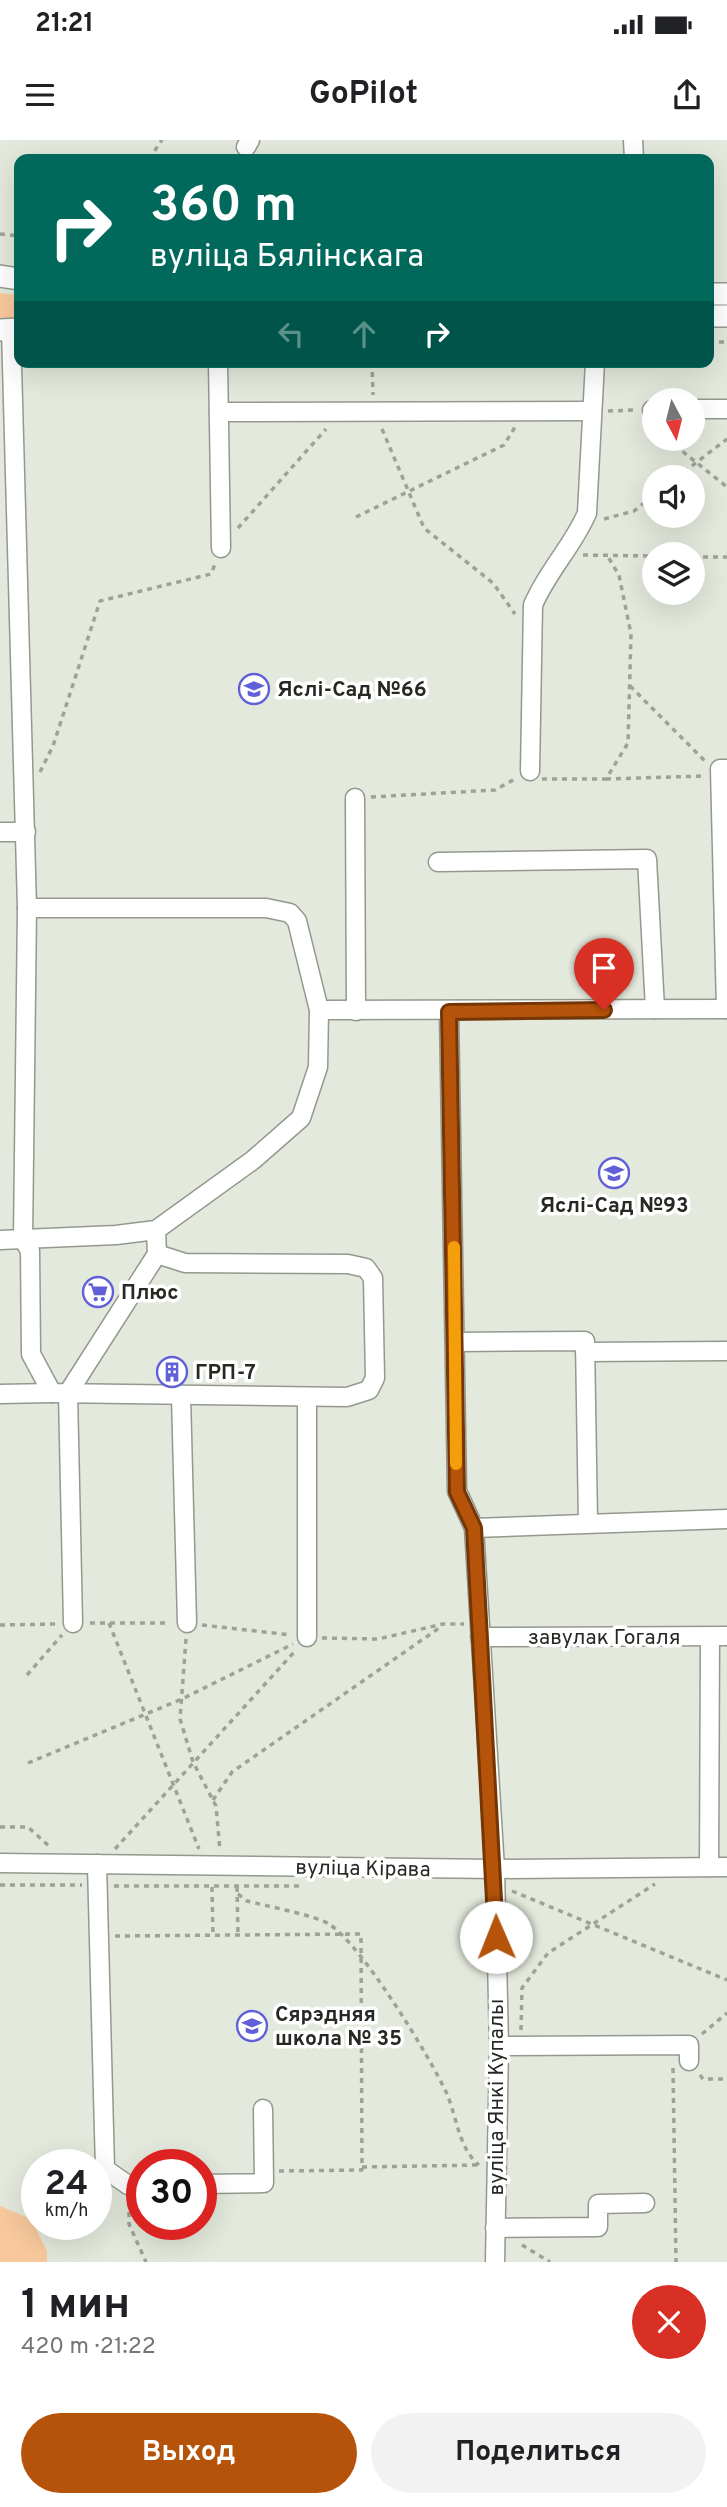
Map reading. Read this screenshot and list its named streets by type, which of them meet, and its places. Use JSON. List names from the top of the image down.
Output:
{
  "streets": {
    "street": ["завулак Гогаля", "вуліца Кірава", "вуліца Янкі Купалы"]
  },
  "crossings": [
    ["завулак Гогаля", "вуліца Янкі Купалы"],
    ["вуліца Кірава", "вуліца Янкі Купалы"]
  ],
  "places": {
    "school or university": ["Яслі-Сад №66", "Яслі-Сад №93", "Сярэдняя школа № 35"],
    "supermarket": ["Плюс"],
    "building": ["ГРП-7"]
  },
  "north": "bottom",
  "page": {
    "status": "21:21",
    "header": "GoPilot",
    "turn": ["360 m", "вуліца Бялінскага"],
    "speed": "24 km/h",
    "limit": "30",
    "heading": ["1 мин", "420 m · 21:22"],
    "buttons": ["Выход", "Поделиться"]
  }
}
